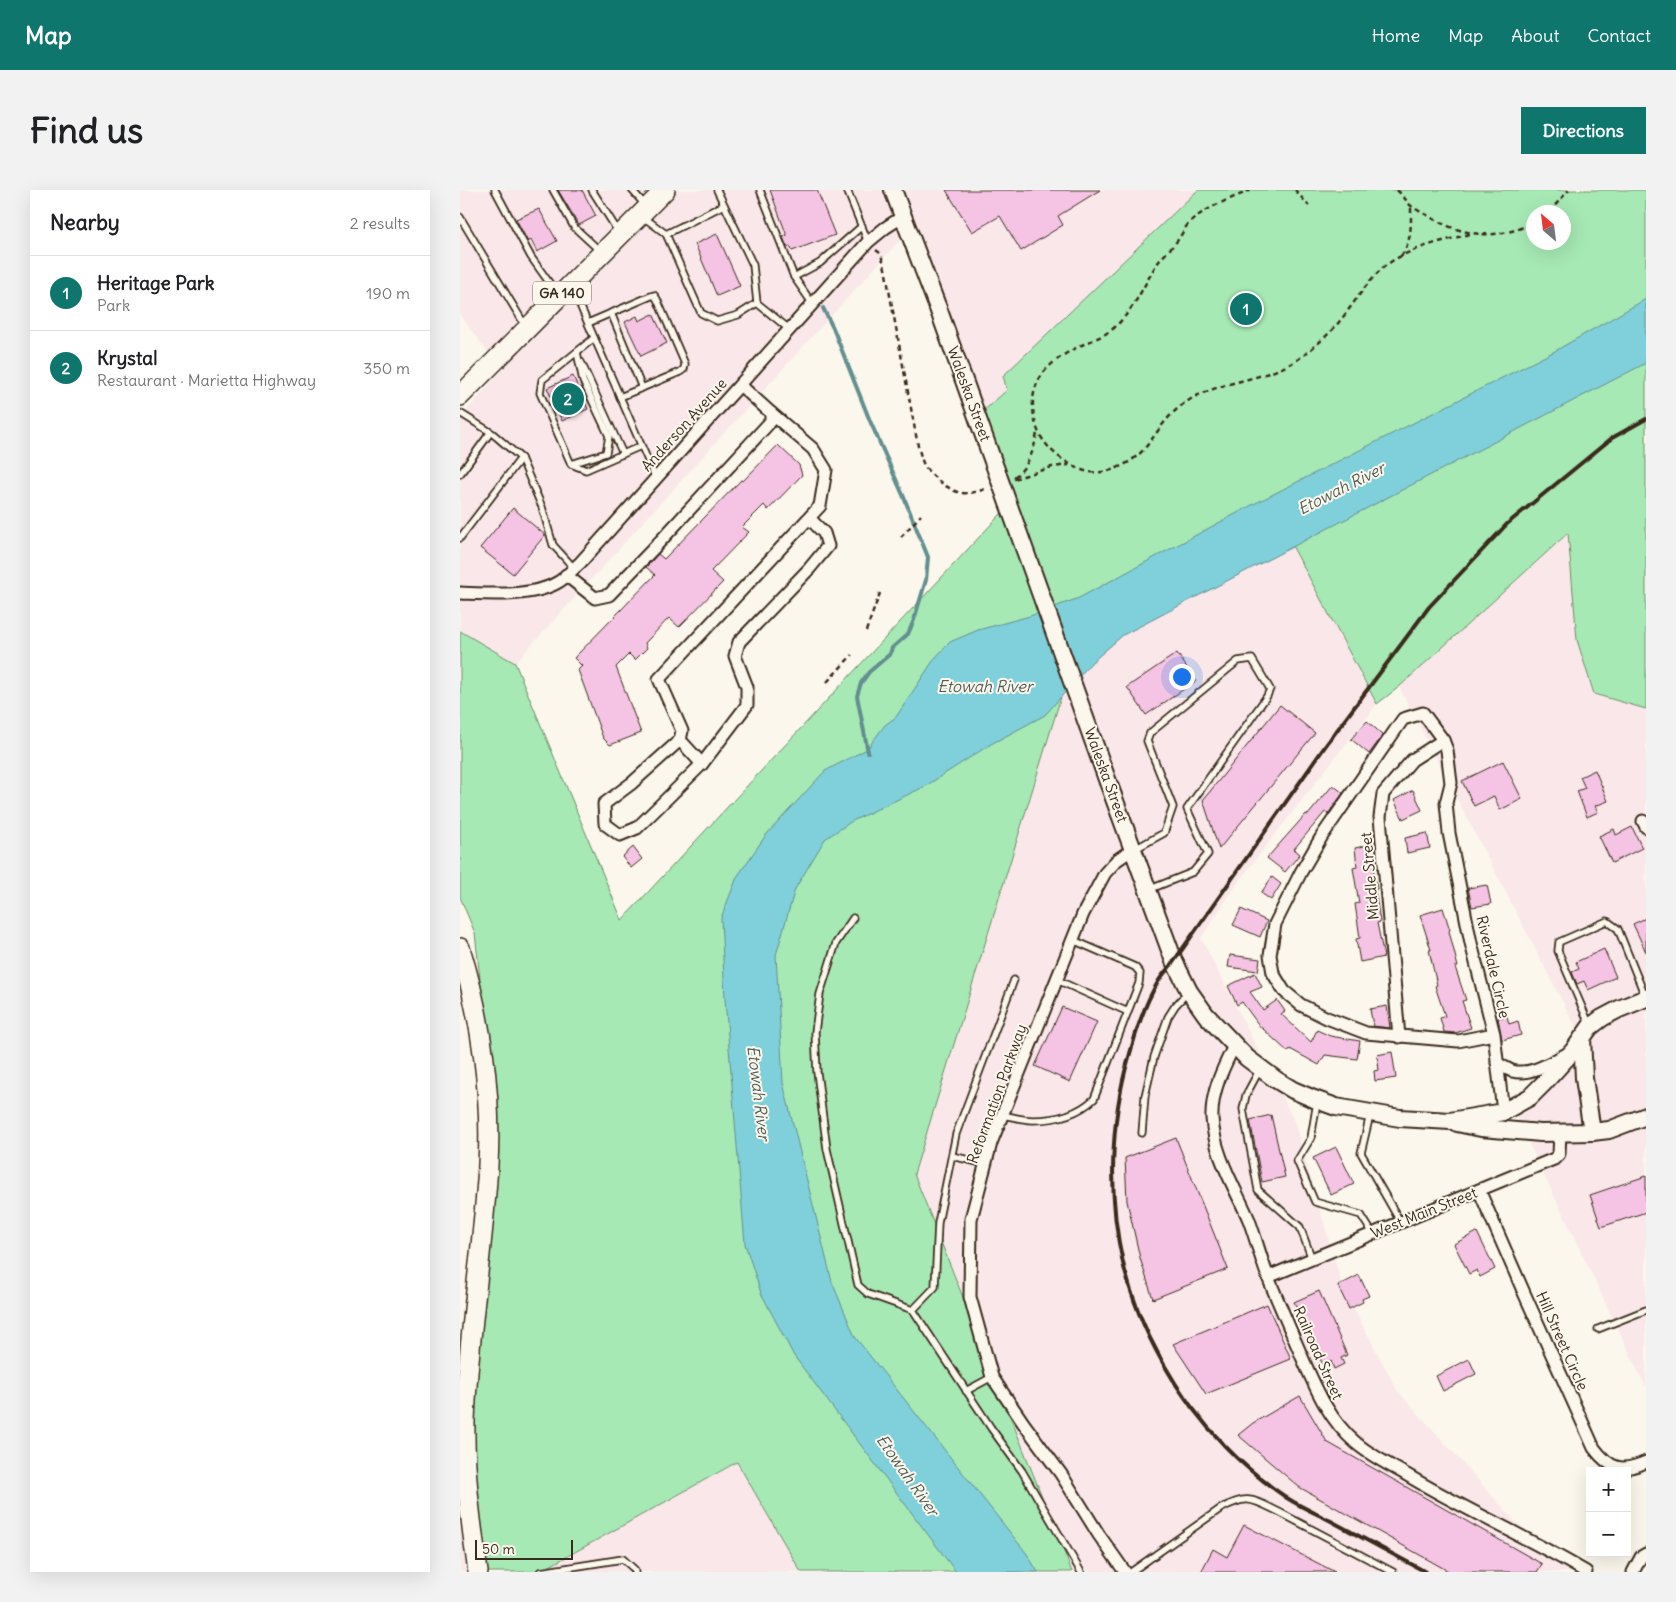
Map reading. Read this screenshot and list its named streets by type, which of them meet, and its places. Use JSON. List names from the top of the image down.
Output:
{
  "streets": {
    "main road": ["GA 140", "Waleska Street"],
    "street": [
      "Anderson Avenue",
      "Middle Street",
      "Riverdale Circle",
      "Reformation Parkway",
      "West Main Street",
      "Hill Street Circle",
      "Railroad Street"
    ]
  },
  "crossings": [
    ["Waleska Street", "Anderson Avenue"],
    ["Waleska Street", "Reformation Parkway"],
    ["Waleska Street", "Railroad Street"],
    ["Middle Street", "Riverdale Circle"],
    ["West Main Street", "Hill Street Circle"],
    ["West Main Street", "Railroad Street"]
  ],
  "water": ["Etowah River"],
  "scale_bar": "50 m",
  "north": "top left",
  "page": {
    "header": "Map",
    "nav": [
      "Home",
      "Map",
      "About",
      "Contact"
    ],
    "buttons": "Directions",
    "title": "Find us",
    "heading": ["Nearby", "2 results"],
    "list": [
      {
        "mark": "1",
        "name": "Heritage Park",
        "note": "Park",
        "value": "190 m"
      },
      {
        "mark": "2",
        "name": "Krystal",
        "note": "Restaurant · Marietta Highway",
        "value": "350 m"
      }
    ],
    "pins": ["1", "2"],
    "map_buttons": ["+", "−"],
    "scale": "50 m"
  }
}
